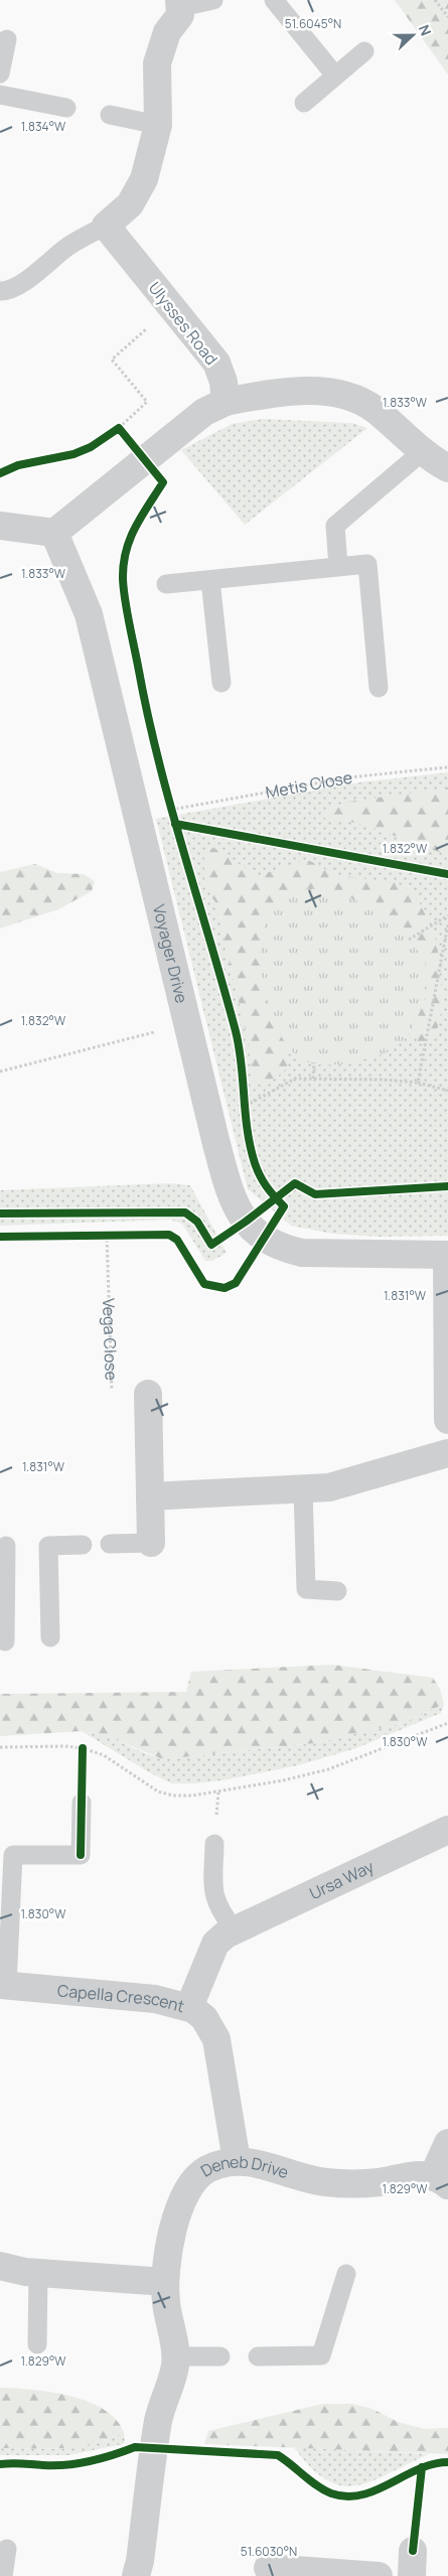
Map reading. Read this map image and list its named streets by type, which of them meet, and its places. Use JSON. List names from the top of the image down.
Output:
{
  "streets": {
    "street": [
      "Ulysses Road",
      "Voyager Drive",
      "Ursa Way",
      "Capella Crescent",
      "Deneb Drive"
    ],
    "path": ["Metis Close", "Vega Close"]
  },
  "crossings": [
    ["Ursa Way", "Capella Crescent"],
    ["Capella Crescent", "Deneb Drive"]
  ],
  "north": "right",
  "coordinates": [
    "51.6045°N",
    "1.834°W",
    "1.833°W",
    "1.832°W",
    "1.831°W",
    "1.830°W",
    "1.829°W",
    "51.6030°N"
  ]
}
